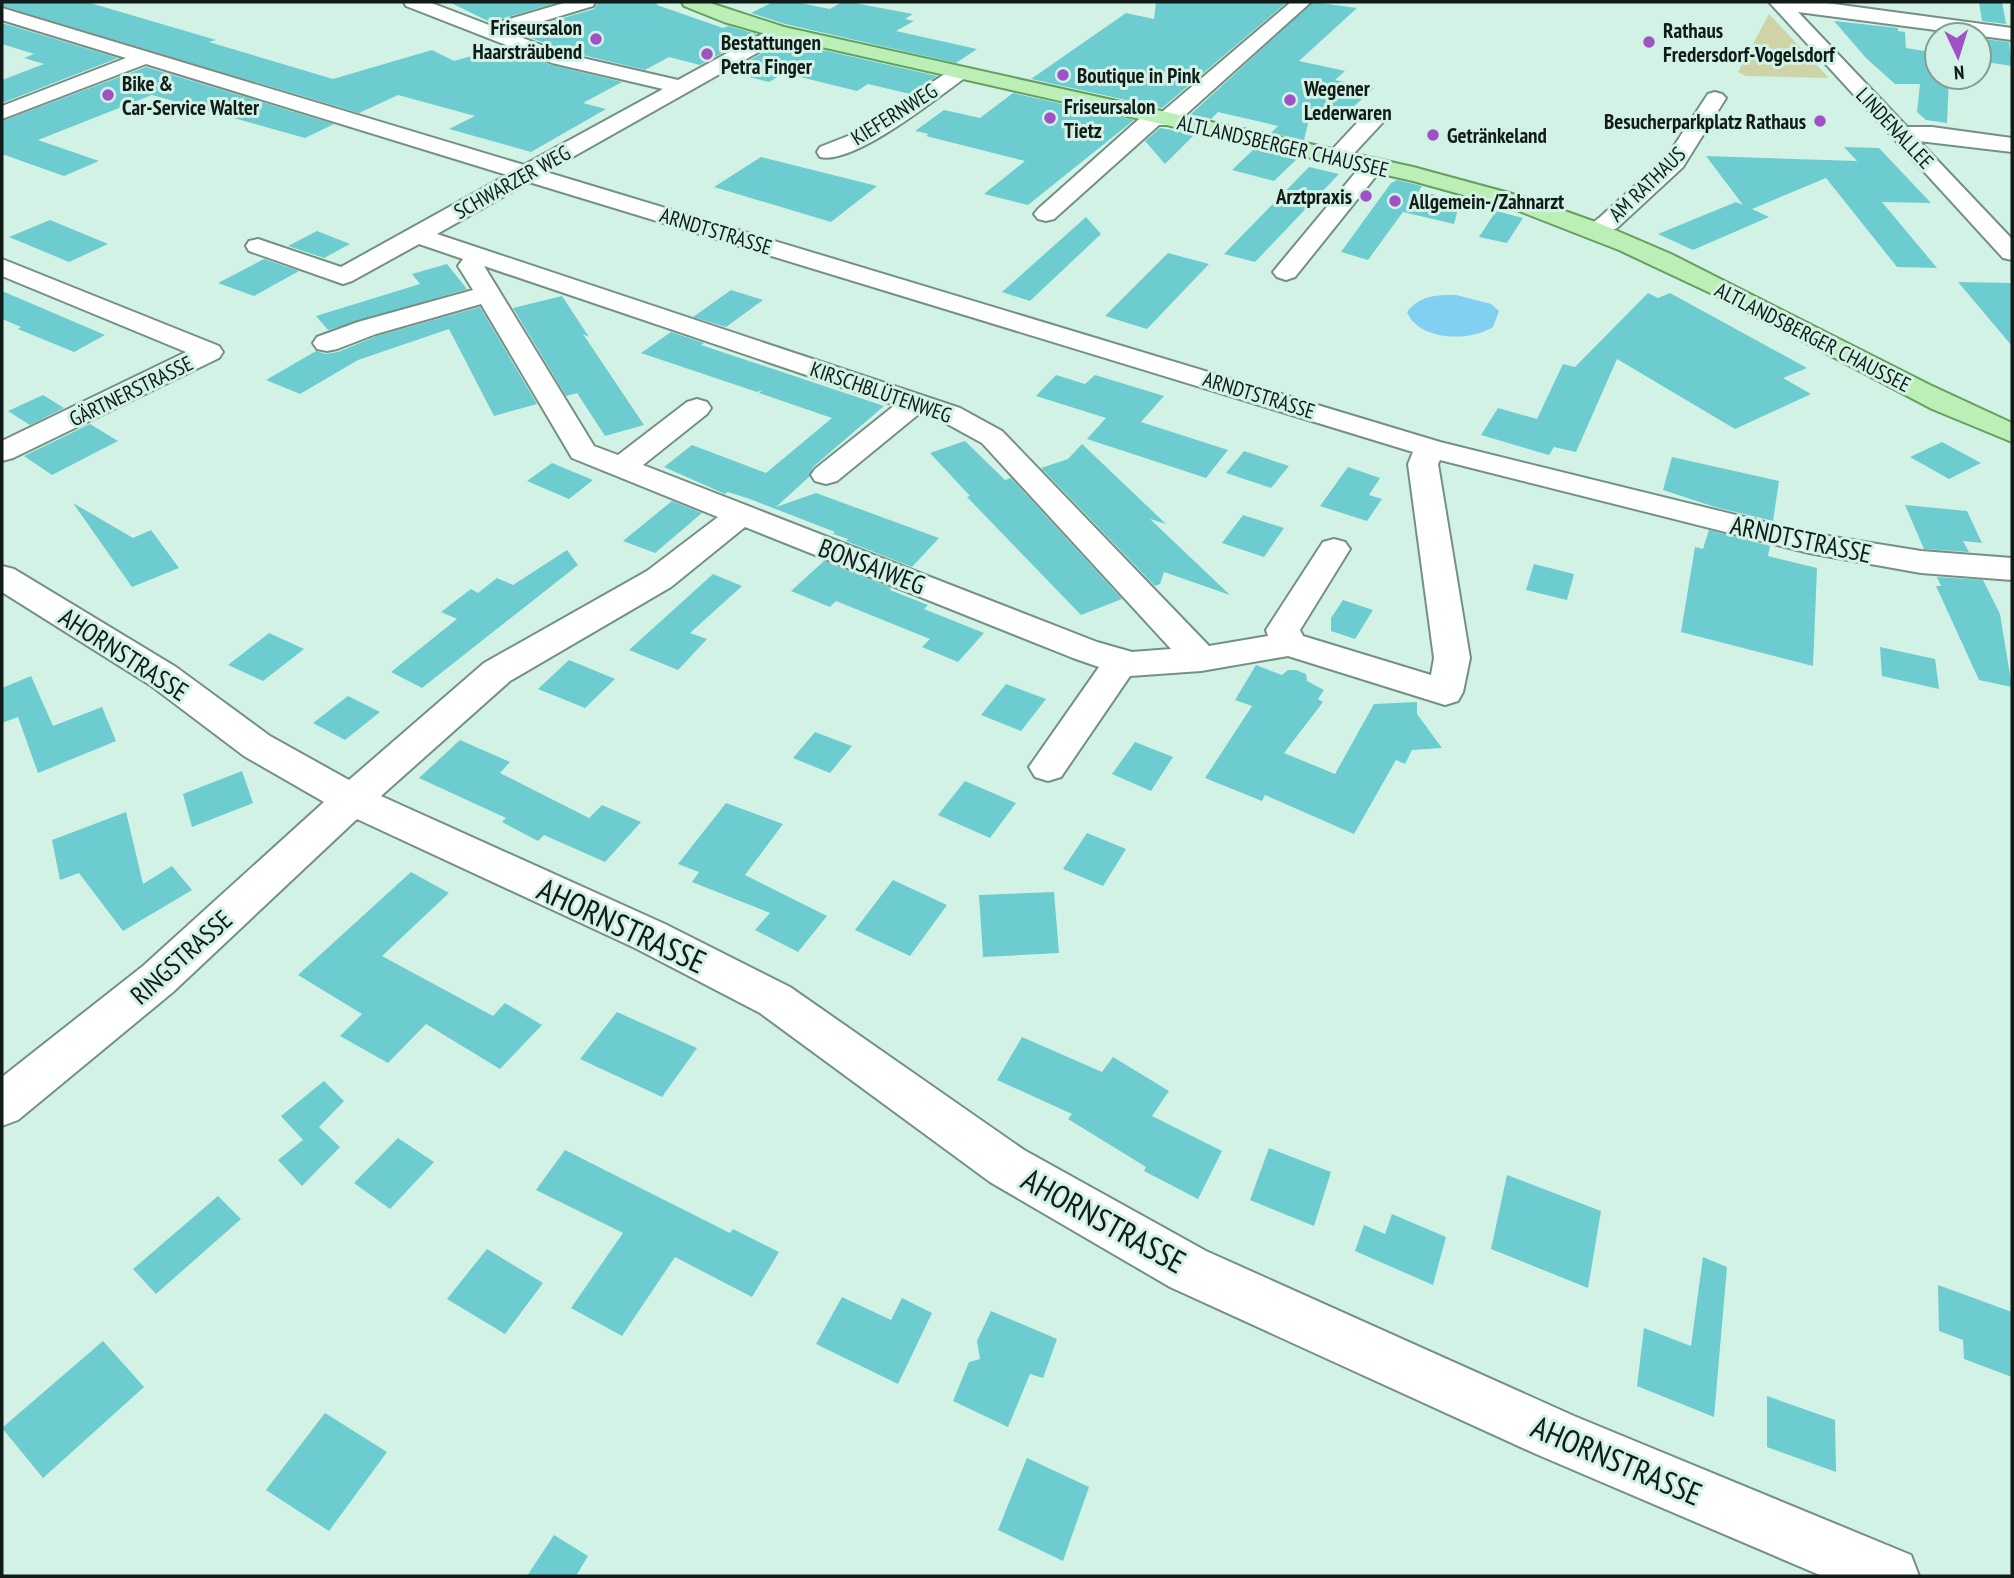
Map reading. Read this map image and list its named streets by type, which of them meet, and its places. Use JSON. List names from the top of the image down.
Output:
{
  "streets": {
    "main road": ["ALTLANDSBERGER CHAUSSEE"],
    "street": [
      "KIEFERNWEG",
      "LINDENALLEE",
      "SCHWARZER WEG",
      "AM RATHAUS",
      "ARNDTSTRASSE",
      "GÄRTNERSTRASSE",
      "KIRSCHBLÜTENWEG",
      "BONSAIWEG",
      "AHORNSTRASSE",
      "RINGSTRASSE"
    ]
  },
  "crossings": [
    ["KIEFERNWEG", "ALTLANDSBERGER CHAUSSEE"],
    ["ALTLANDSBERGER CHAUSSEE", "SCHWARZER WEG"],
    ["ALTLANDSBERGER CHAUSSEE", "AM RATHAUS"],
    ["SCHWARZER WEG", "ARNDTSTRASSE"],
    ["ARNDTSTRASSE", "BONSAIWEG"],
    ["KIRSCHBLÜTENWEG", "BONSAIWEG"],
    ["AHORNSTRASSE", "RINGSTRASSE"]
  ],
  "places": [
    "Friseursalon Haarsträubend",
    "Rathaus Fredersdorf-Vogelsdorf",
    "Bestattungen Petra Finger",
    "Boutique in Pink",
    "Bike & Car-Service Walter",
    "Wegener Lederwaren",
    "Friseursalon Tietz",
    "Besucherparkplatz Rathaus",
    "Getränkeland",
    "Arztpraxis",
    "Allgemein-/Zahnarzt"
  ],
  "north": "bottom"
}
